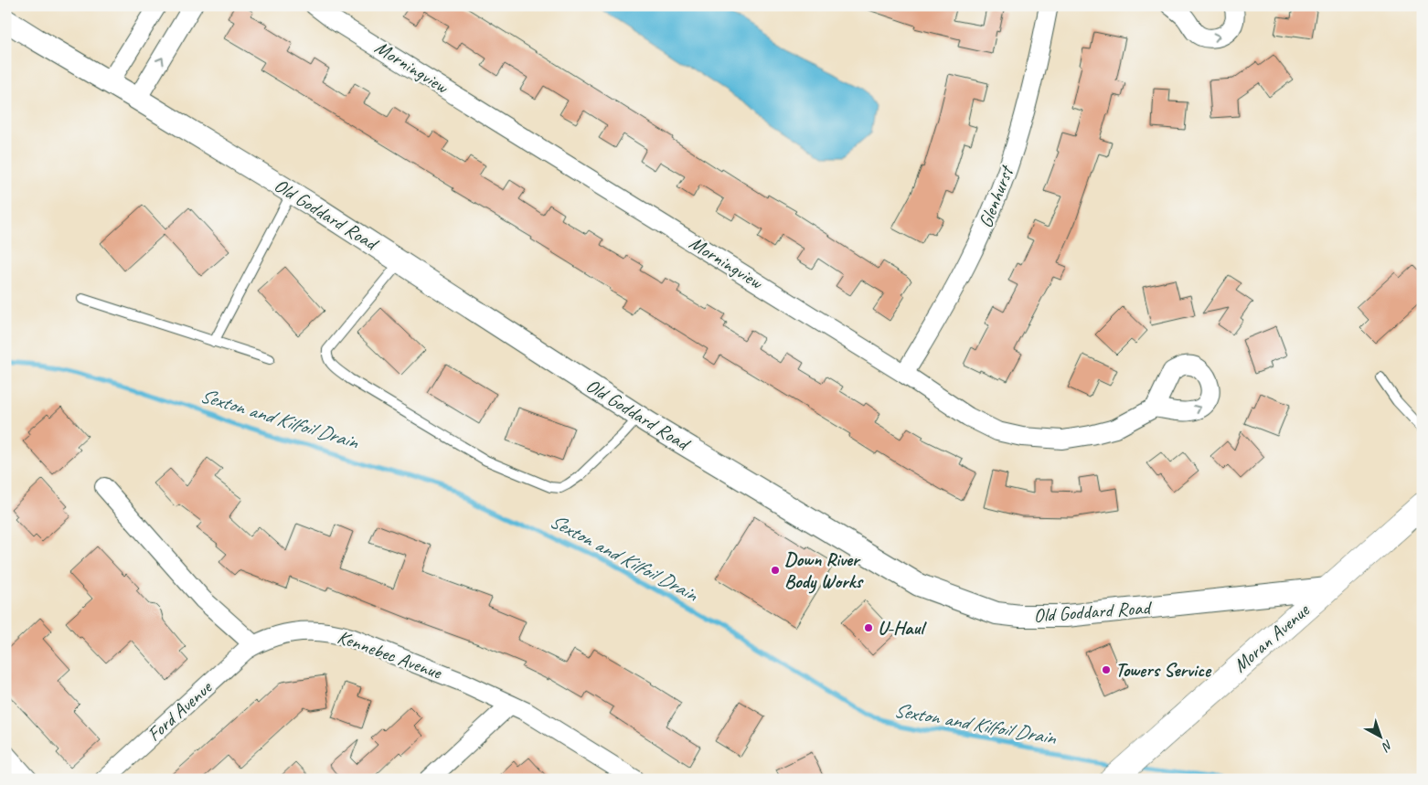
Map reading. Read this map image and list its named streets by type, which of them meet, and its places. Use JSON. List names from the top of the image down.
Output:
{
  "streets": {
    "main road": ["Moran Avenue"],
    "street": [
      "Morningview",
      "Glenhurst",
      "Old Goddard Road",
      "Kennebec Avenue",
      "Ford Avenue"
    ]
  },
  "crossings": [
    ["Morningview", "Glenhurst"],
    ["Old Goddard Road", "Moran Avenue"],
    ["Kennebec Avenue", "Ford Avenue"]
  ],
  "water": ["Sexton and Kilfoil Drain"],
  "places": ["Down River Body Works", "U-Haul", "Towers Service"],
  "north": "bottom right"
}
